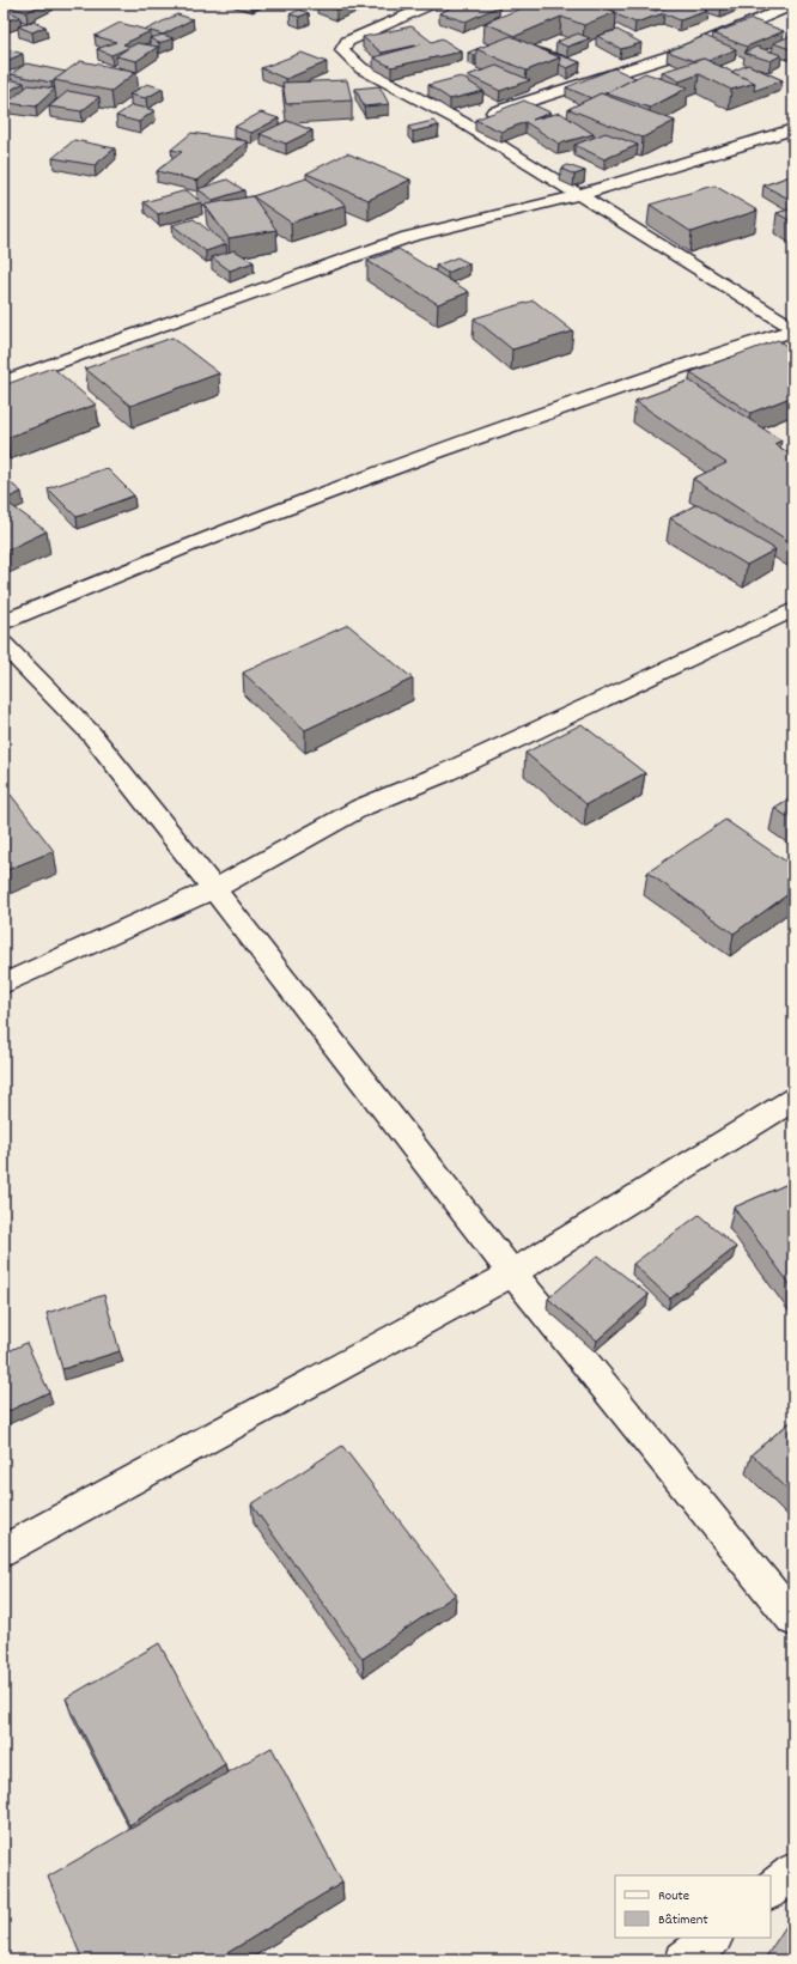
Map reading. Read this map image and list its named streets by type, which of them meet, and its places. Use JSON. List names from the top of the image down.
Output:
{
  "legend": ["Route", "Bâtiment"]
}
